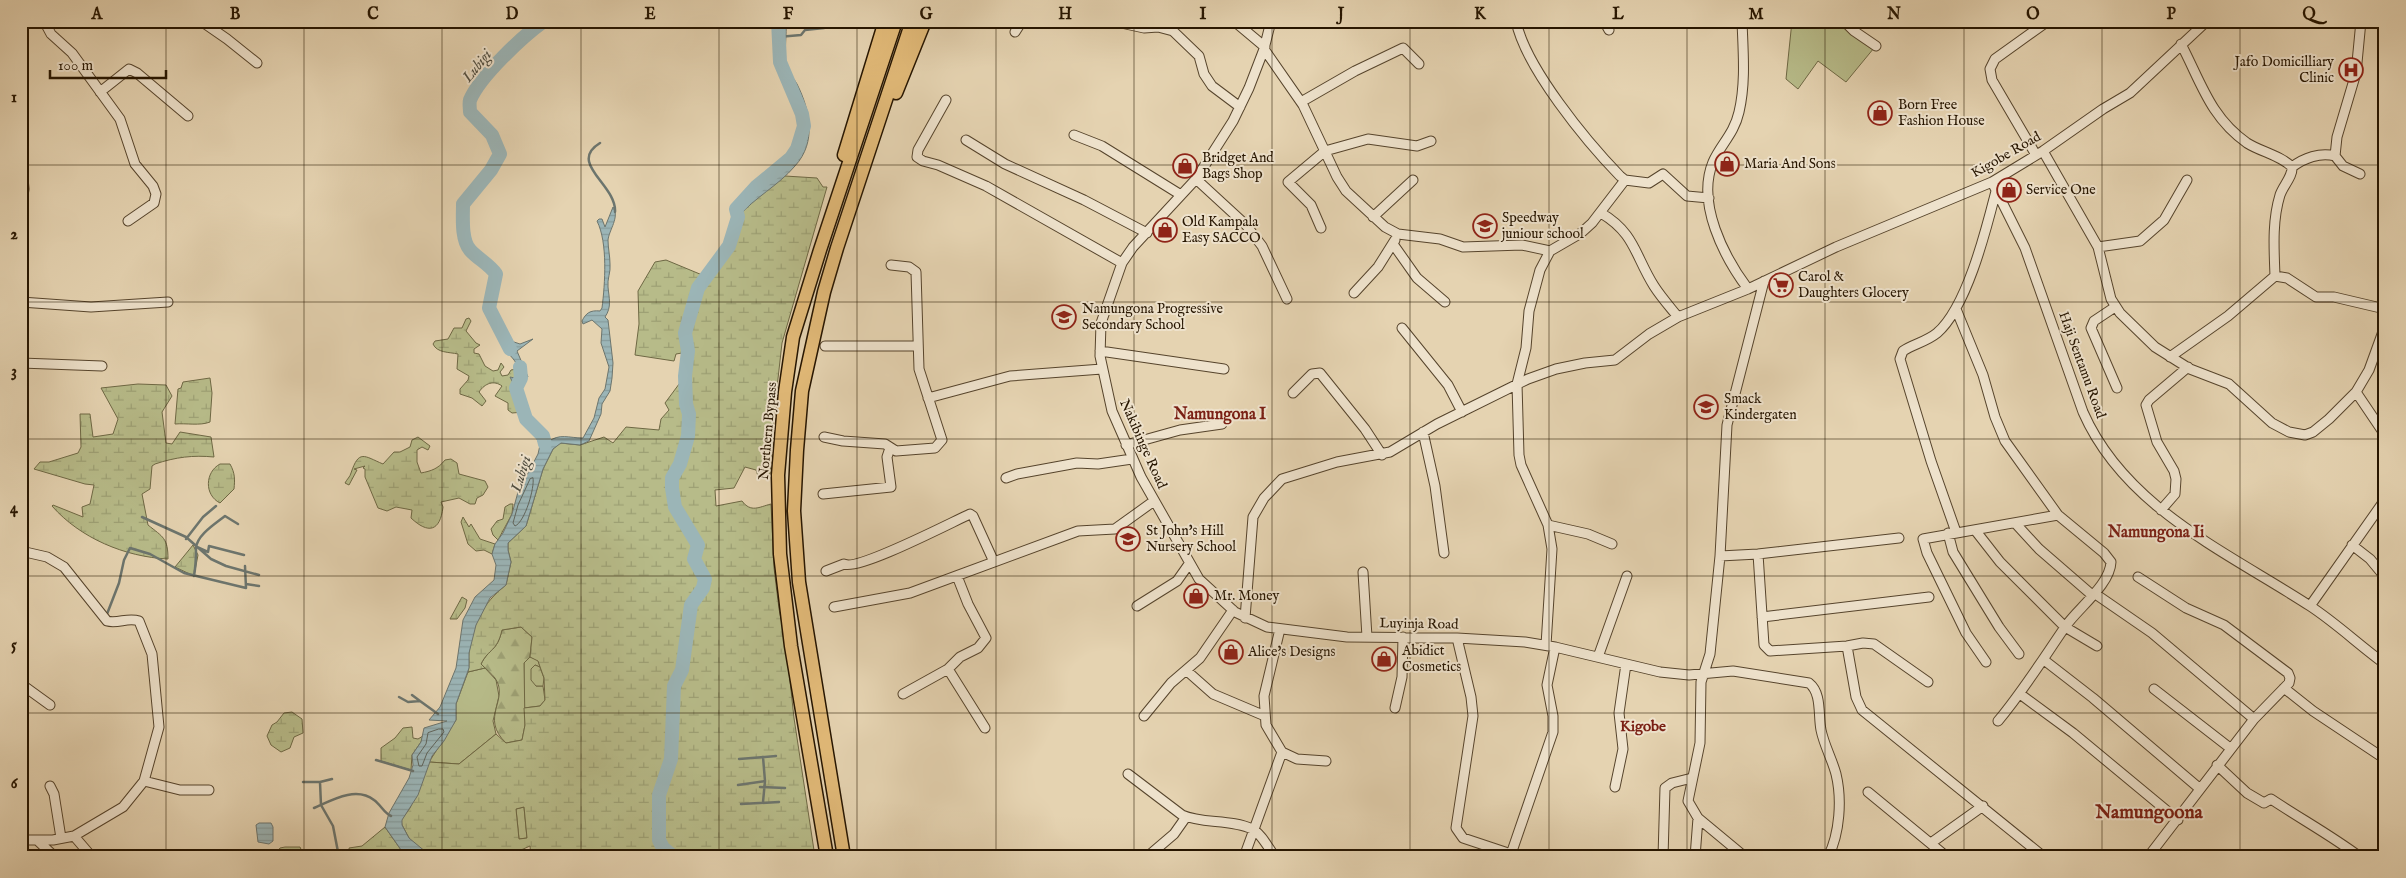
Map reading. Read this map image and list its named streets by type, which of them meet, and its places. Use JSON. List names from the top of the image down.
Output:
{
  "streets": {
    "highway": ["Northern Bypass"],
    "street": [
      "Kigobe Road",
      "Haji Sentamu Road",
      "Nakibinge Road",
      "Luyinja Road"
    ]
  },
  "crossings": [
    ["Kigobe Road", "Haji Sentamu Road"],
    ["Kigobe Road", "Luyinja Road"],
    ["Nakibinge Road", "Luyinja Road"]
  ],
  "districts": [
    "Namungona I",
    "Namungona Ii",
    "Kigobe",
    "Namungoona"
  ],
  "water": ["Lubigi"],
  "places": {
    "hospital": ["Jafo Domicilliary Clinic"],
    "shop": [
      "Born Free Fashion House",
      "Maria And Sons",
      "Bridget And Bags Shop",
      "Service One",
      "Old Kampala Easy SACCO",
      "Mr. Money",
      "Alice's Designs",
      "Abidict Cosmetics"
    ],
    "school or university": [
      "Speedway juniour school",
      "Namungona Progressive Secondary School",
      "Smack Kindergaten",
      "St John's Hill Nursery School"
    ],
    "supermarket": ["Carol & Daughters Glocery"]
  },
  "scale_bar": "100 m",
  "grid": {
    "columns": [
      "A",
      "B",
      "C",
      "D",
      "E",
      "F",
      "G",
      "H",
      "I",
      "J",
      "K",
      "L",
      "M",
      "N",
      "O",
      "P",
      "Q"
    ],
    "rows": [
      "1",
      "2",
      "3",
      "4",
      "5",
      "6"
    ]
  }
}
